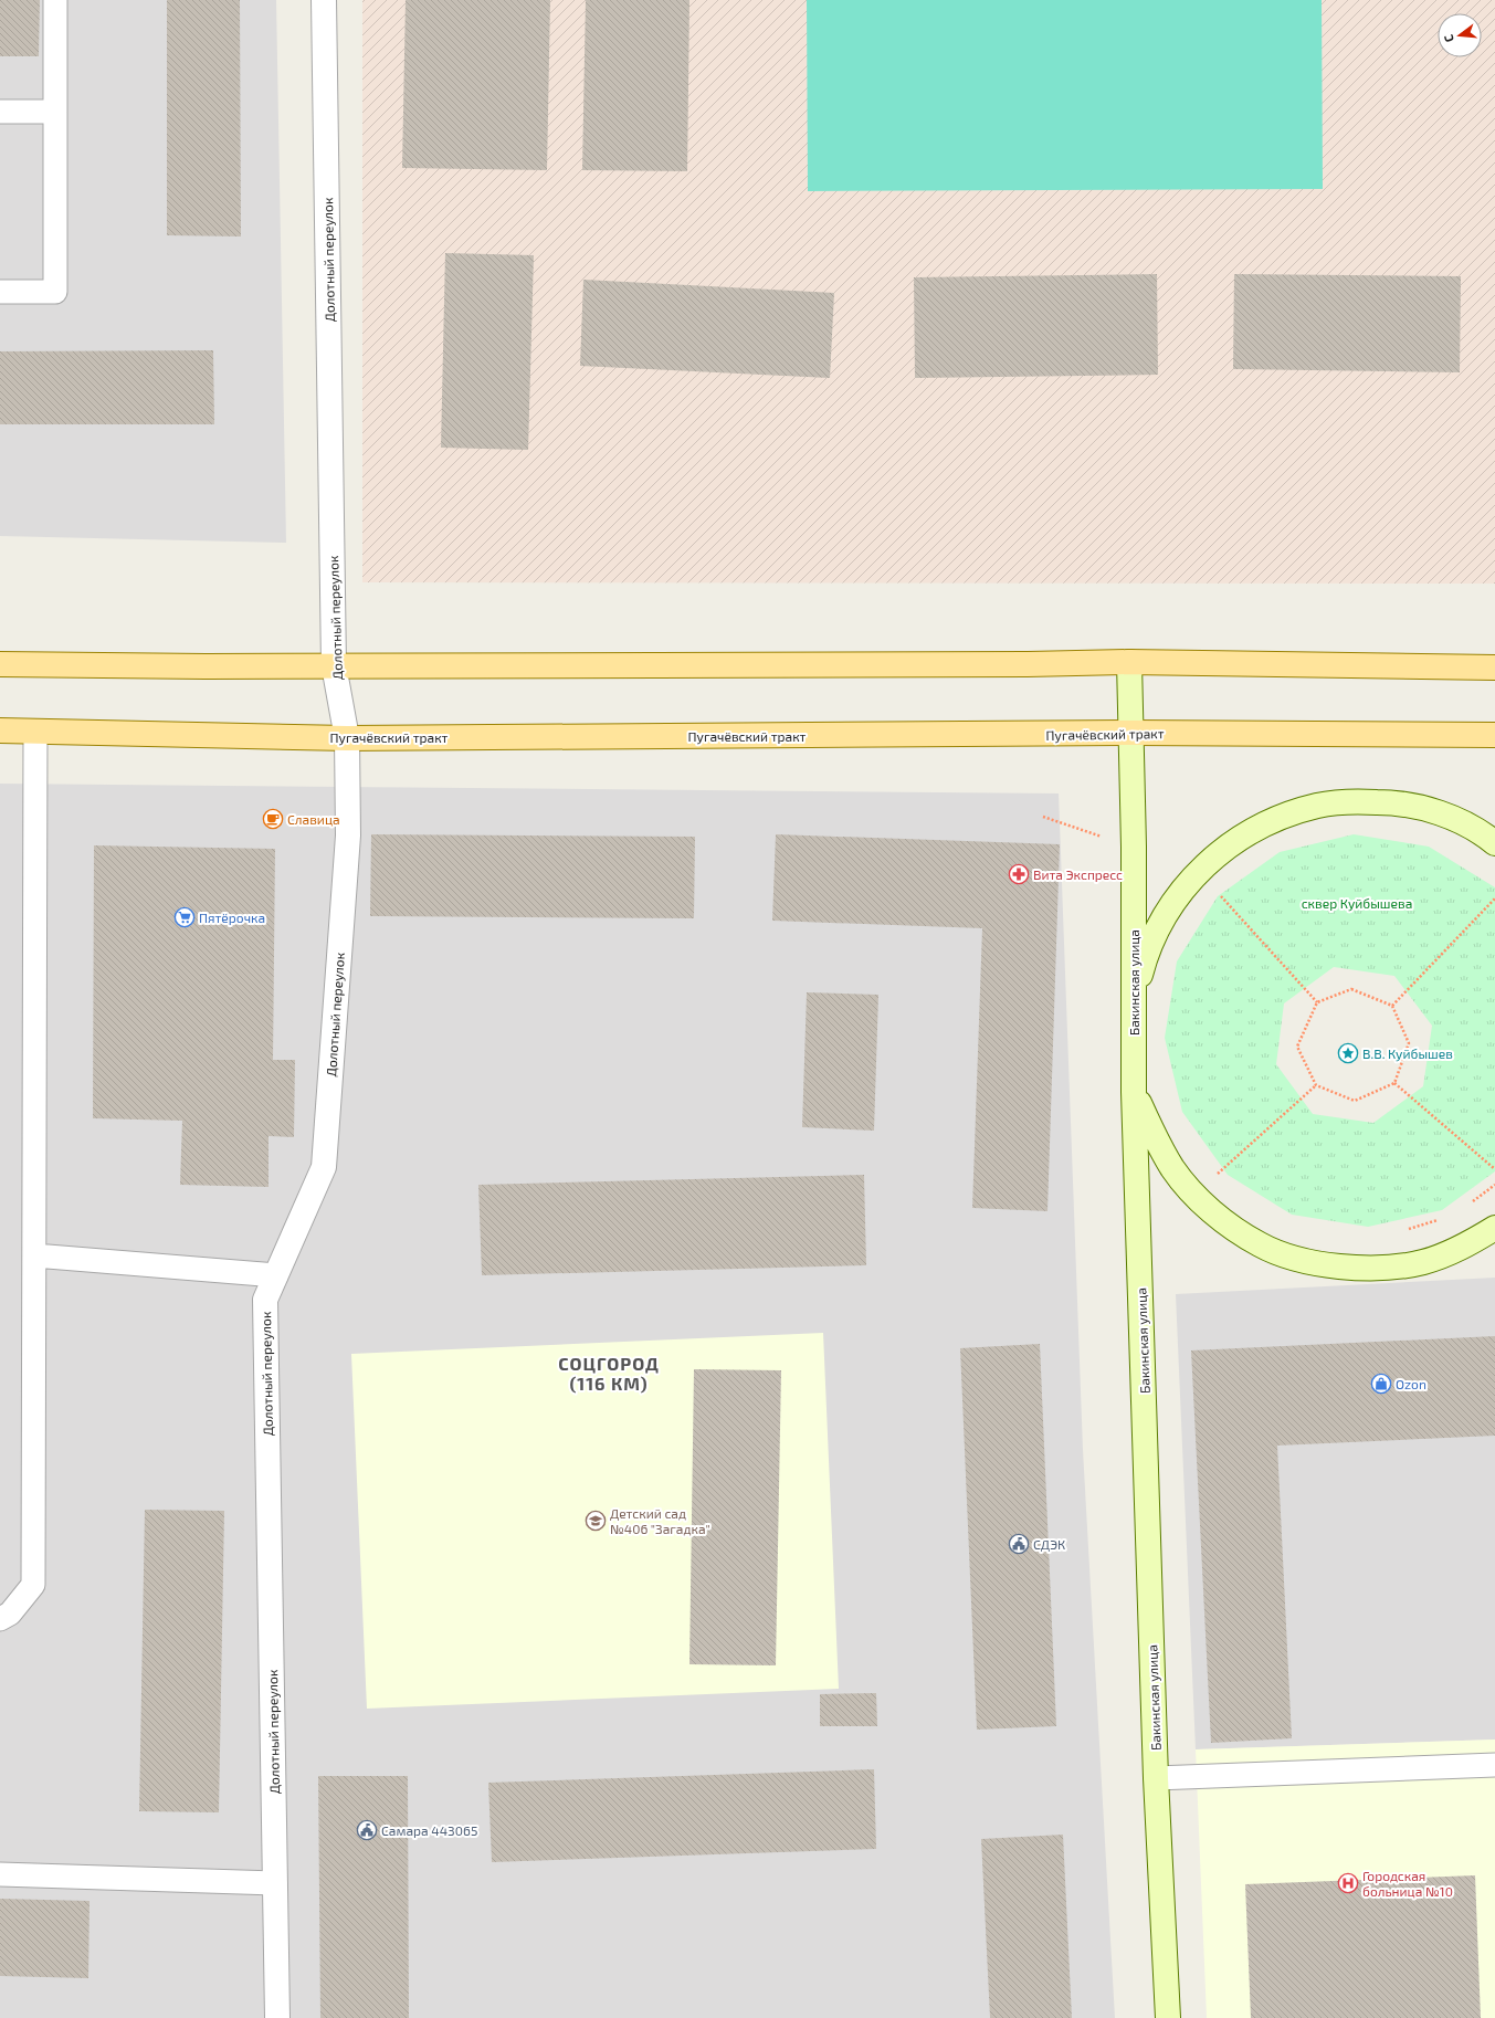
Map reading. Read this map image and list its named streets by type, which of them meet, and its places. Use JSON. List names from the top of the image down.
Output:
{
  "streets": {
    "main road": ["Пугачёвский тракт", "Бакинская улица"],
    "street": ["Долотный переулок"]
  },
  "crossings": [
    ["Долотный переулок", "Пугачёвский тракт"],
    ["Пугачёвский тракт", "Бакинская улица"]
  ],
  "districts": ["СОЦГОРОД (116 КМ)"],
  "parks": ["сквер Куйбышева"],
  "places": {
    "cafe": ["Славица"],
    "pharmacy": ["Вита Экспресс"],
    "supermarket": ["Пятёрочка"],
    "place": ["В.В. Куйбышев"],
    "shop": ["Ozon"],
    "school or university": ["Детский сад №406 \"Загадка\""],
    "public building": ["СДЭК", "Самара 443065"],
    "hospital": ["Городская больница №10"]
  },
  "north": "left"
}
